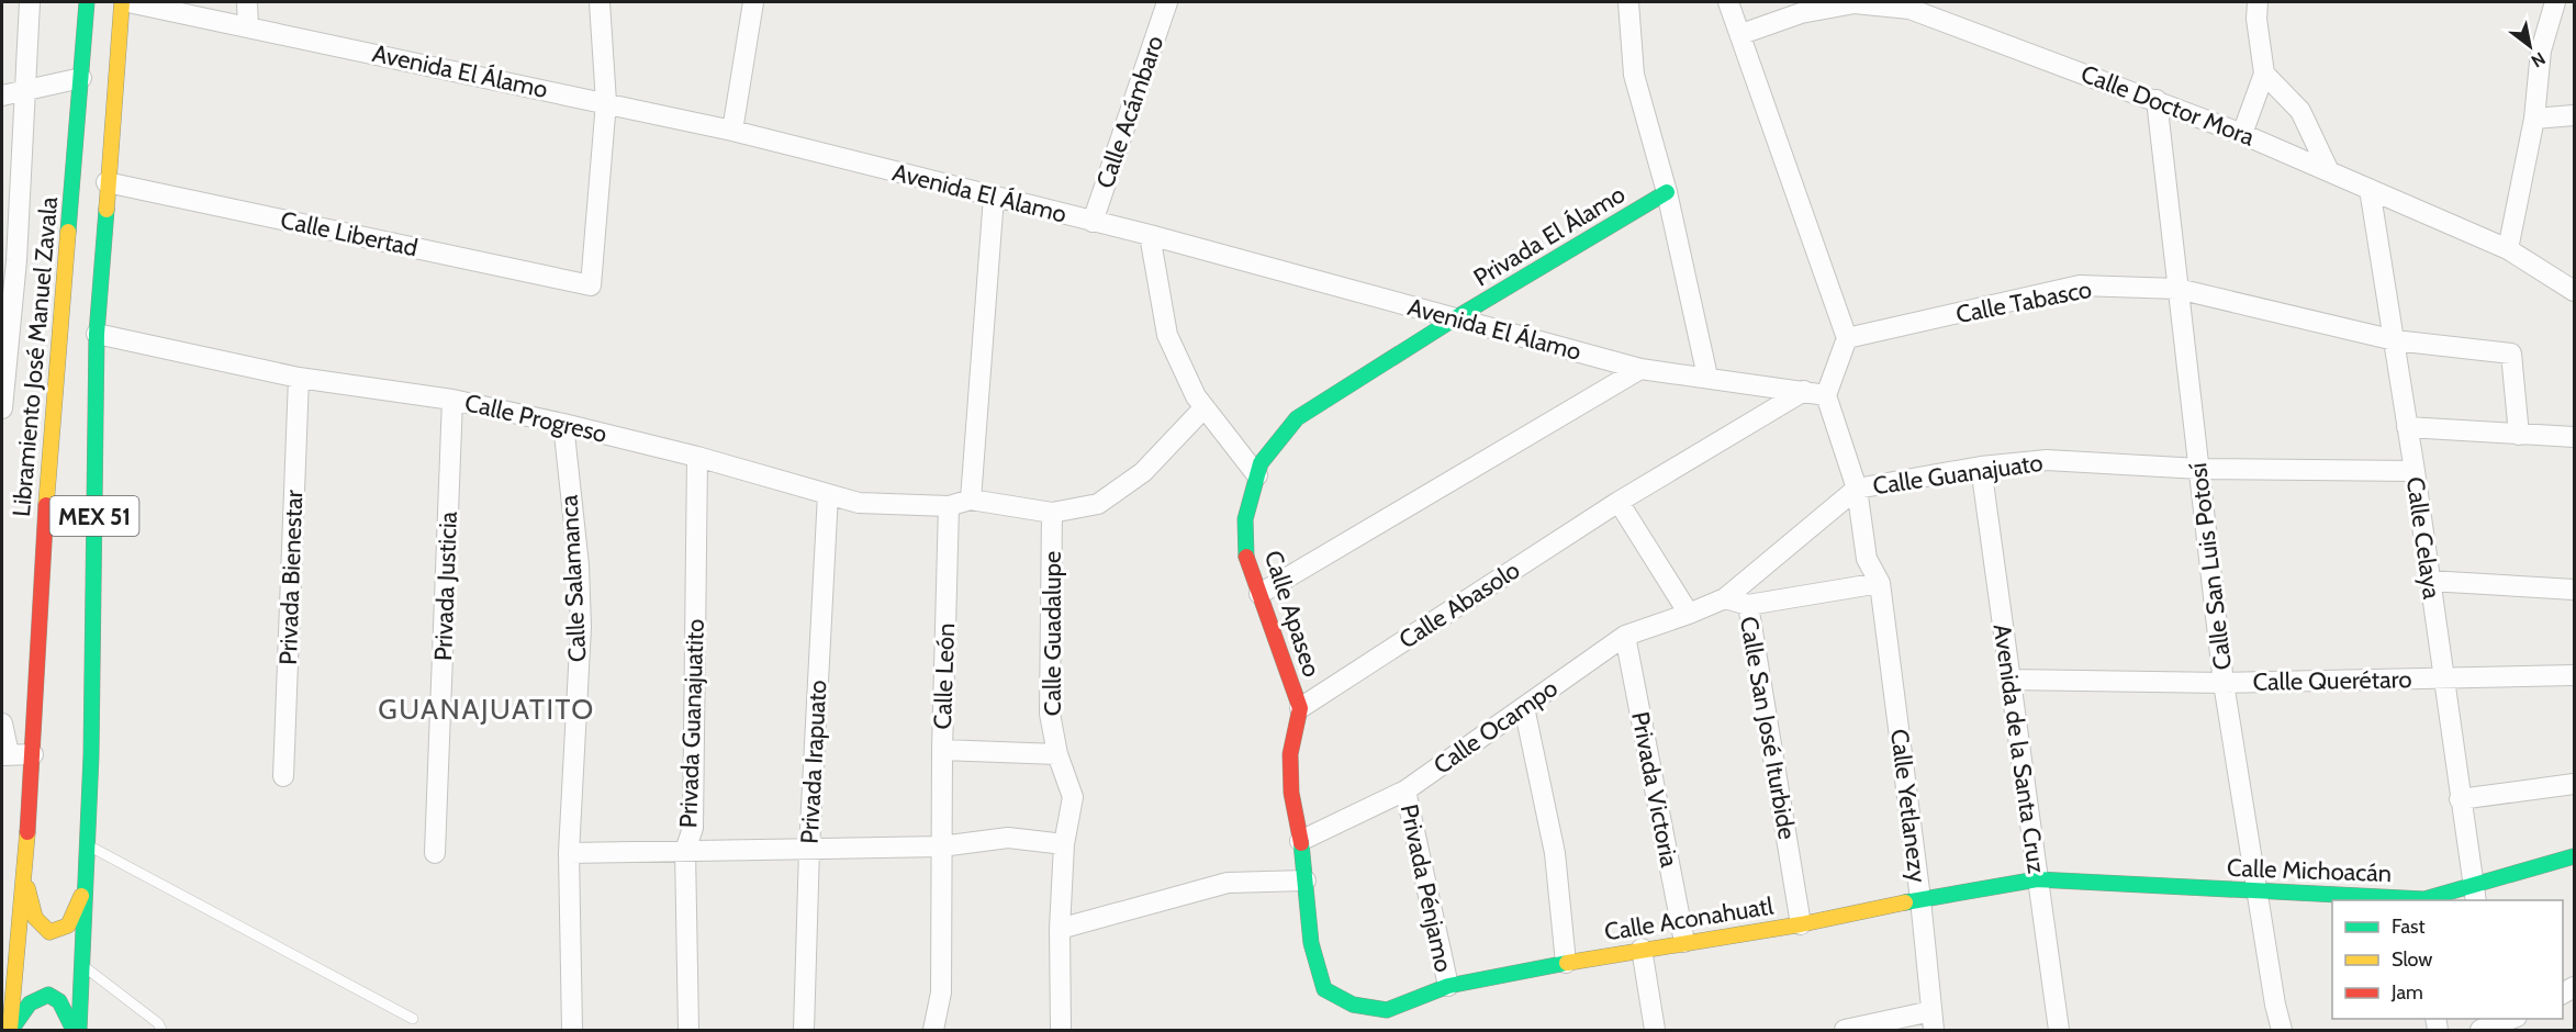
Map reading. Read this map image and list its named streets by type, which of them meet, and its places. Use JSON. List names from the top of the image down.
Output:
{
  "streets": {
    "street": [
      "Avenida El Álamo",
      "Calle Doctor Mora",
      "Calle Acámbaro",
      "Calle Libertad",
      "Privada El Álamo",
      "Calle Tabasco",
      "Libramiento José Manuel Zavala",
      "Calle Progreso",
      "Calle Guanajuato",
      "MEX 51",
      "Calle Celaya",
      "Calle San Luis Potosí",
      "Privada Bienestar",
      "Calle Salamanca",
      "Privada Justicia",
      "Calle Abasolo",
      "Calle Apaseo",
      "Calle Guadalupe",
      "Calle León",
      "Calle Querétaro",
      "Privada Guanajuatito",
      "Calle Ocampo",
      "Calle San José Iturbide",
      "Avenida de la Santa Cruz",
      "Privada Irapuato",
      "Privada Victoria",
      "Calle Yetlanezy",
      "Calle Michoacán",
      "Privada Pénjamo",
      "Calle Aconahuatl"
    ]
  },
  "crossings": [
    ["Avenida El Álamo", "Calle Acámbaro"],
    ["Avenida El Álamo", "Calle Libertad"],
    ["Avenida El Álamo", "Privada El Álamo"],
    ["Avenida El Álamo", "Calle Abasolo"],
    ["Avenida El Álamo", "Calle Apaseo"],
    ["Calle Doctor Mora", "Calle Celaya"],
    ["Calle Doctor Mora", "Calle San Luis Potosí"],
    ["Calle Libertad", "MEX 51"],
    ["Privada El Álamo", "Calle Apaseo"],
    ["Calle Tabasco", "Calle Celaya"],
    ["Calle Tabasco", "Calle San Luis Potosí"],
    ["Calle Progreso", "MEX 51"],
    ["Calle Progreso", "Privada Bienestar"],
    ["Calle Progreso", "Calle Salamanca"],
    ["Calle Progreso", "Privada Justicia"],
    ["Calle Progreso", "Calle León"],
    ["Calle Progreso", "Privada Guanajuatito"],
    ["Calle Progreso", "Privada Irapuato"],
    ["Calle Guanajuato", "Calle Celaya"],
    ["Calle Guanajuato", "Calle San Luis Potosí"],
    ["Calle Guanajuato", "Avenida de la Santa Cruz"],
    ["Calle Celaya", "Calle Querétaro"],
    ["Calle Celaya", "Calle Michoacán"],
    ["Calle San Luis Potosí", "Calle Querétaro"],
    ["Calle San Luis Potosí", "Calle Michoacán"],
    ["Calle Abasolo", "Calle Apaseo"],
    ["Calle Apaseo", "Calle Ocampo"],
    ["Calle Apaseo", "Calle Aconahuatl"],
    ["Calle Querétaro", "Avenida de la Santa Cruz"],
    ["Calle Ocampo", "Calle San José Iturbide"],
    ["Calle Ocampo", "Privada Victoria"],
    ["Calle Ocampo", "Privada Pénjamo"],
    ["Calle San José Iturbide", "Calle Aconahuatl"],
    ["Avenida de la Santa Cruz", "Calle Michoacán"],
    ["Avenida de la Santa Cruz", "Calle Aconahuatl"],
    ["Privada Victoria", "Calle Aconahuatl"],
    ["Calle Yetlanezy", "Calle Aconahuatl"],
    ["Calle Michoacán", "Calle Aconahuatl"],
    ["Privada Pénjamo", "Calle Aconahuatl"]
  ],
  "districts": ["GUANAJUATITO"],
  "legend": ["Fast", "Slow", "Jam"],
  "north": "bottom right"
}
